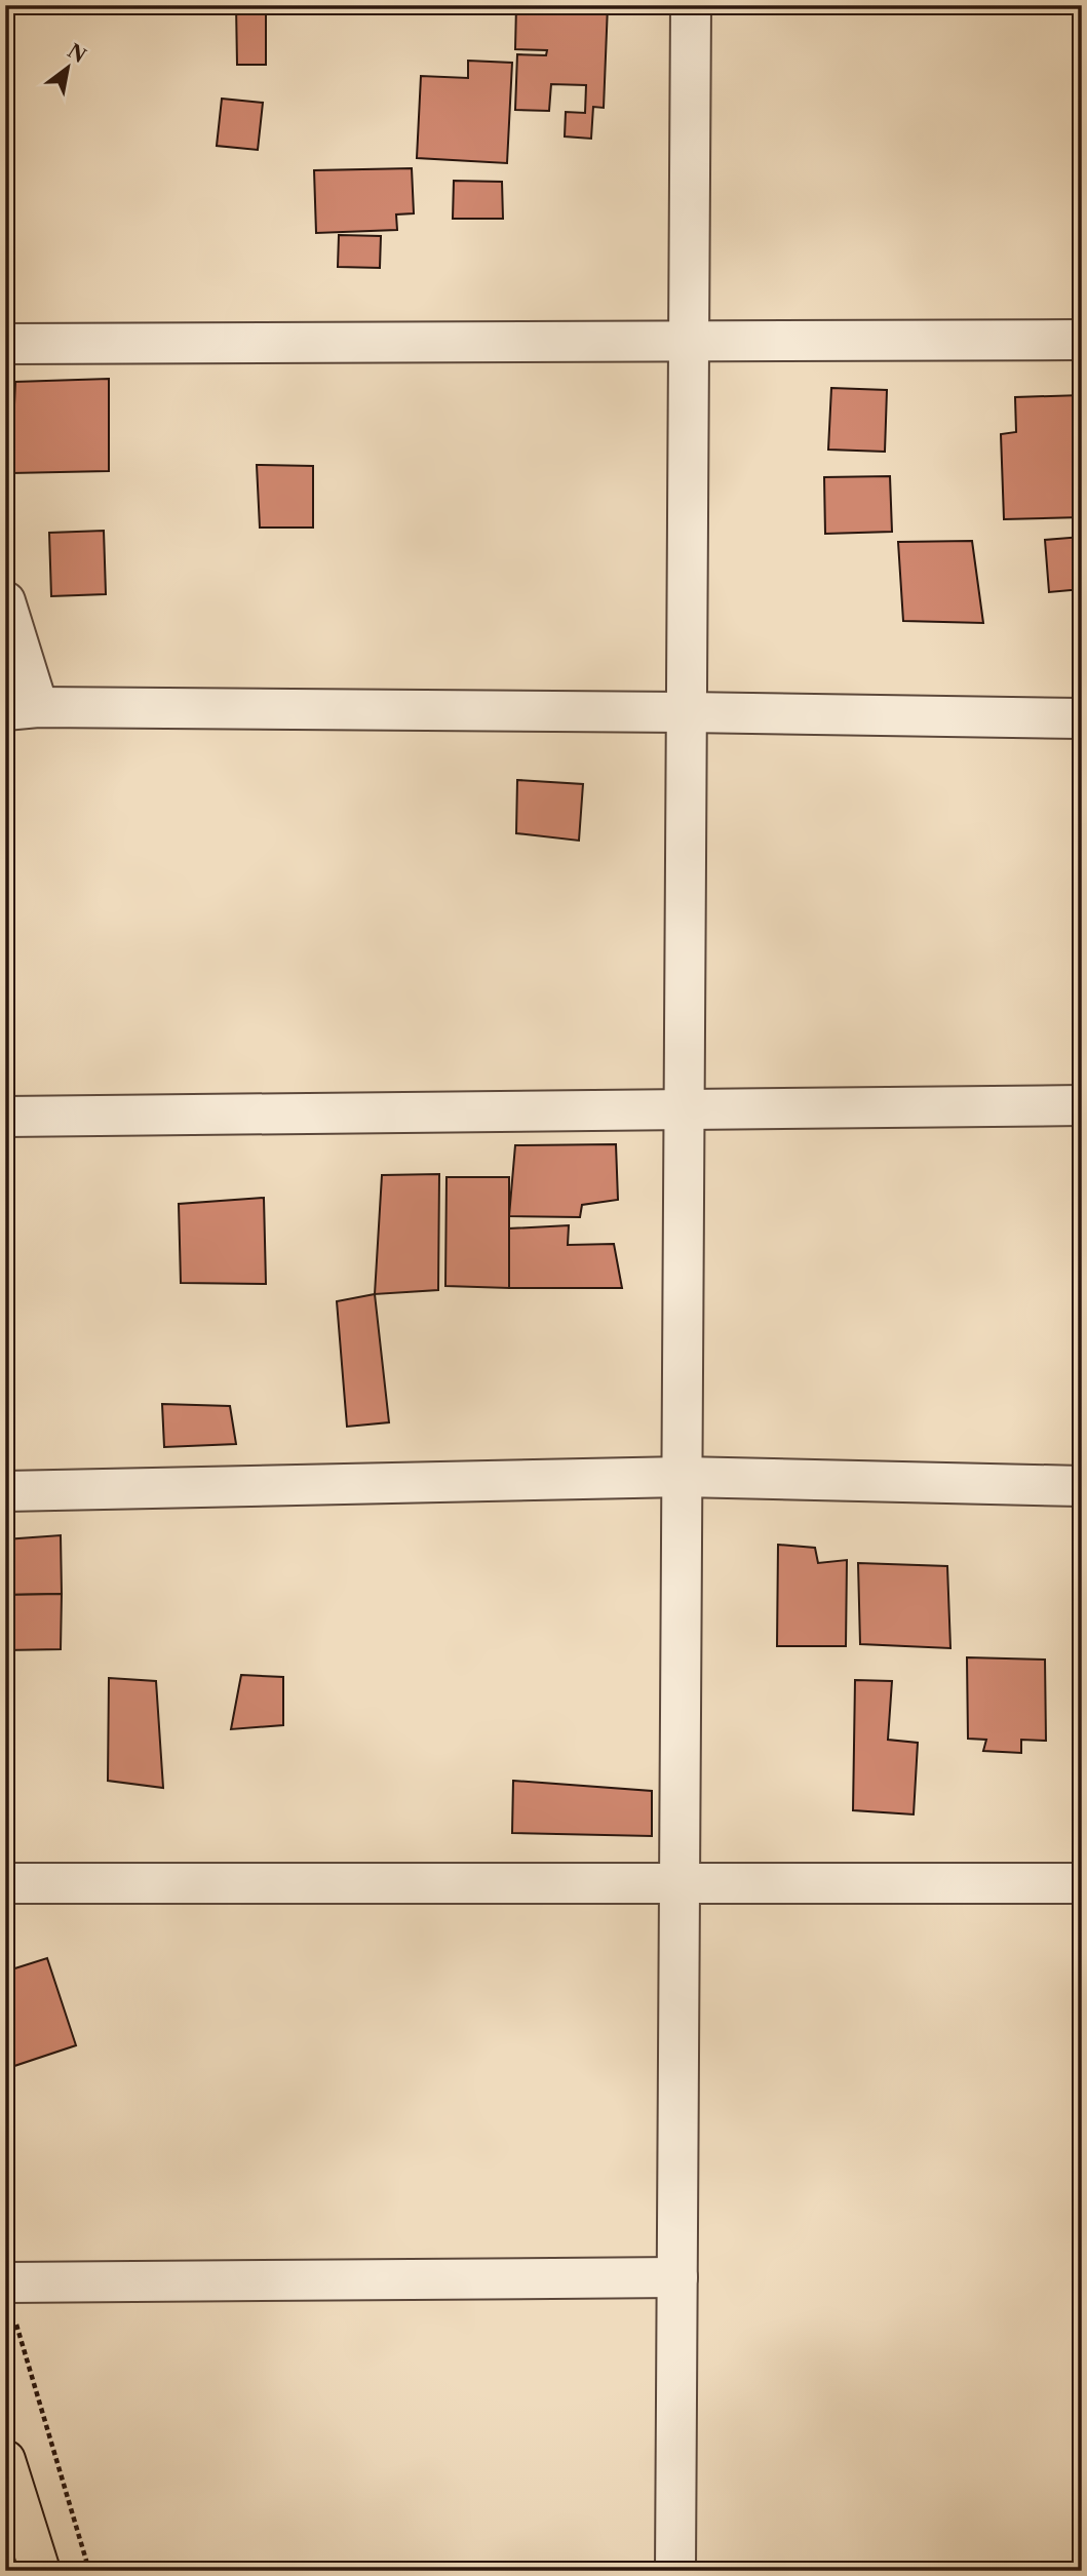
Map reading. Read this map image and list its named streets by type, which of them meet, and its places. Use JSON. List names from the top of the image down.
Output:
{
  "north": "top right"
}
